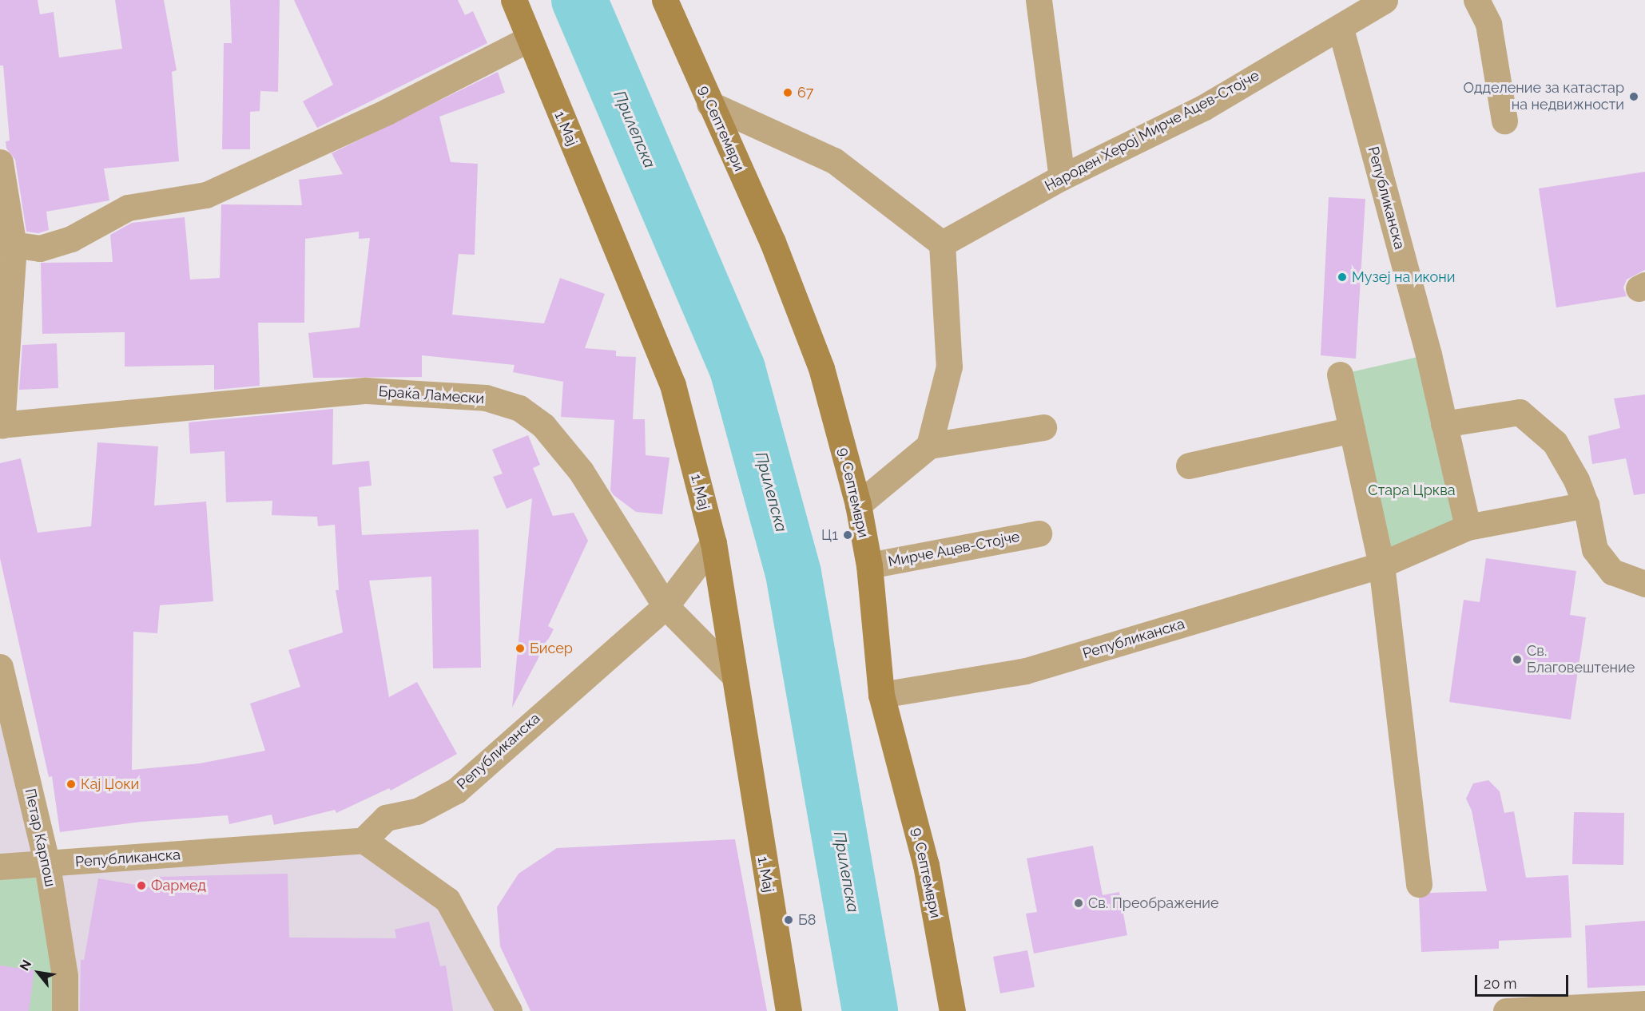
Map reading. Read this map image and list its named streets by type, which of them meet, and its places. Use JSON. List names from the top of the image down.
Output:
{
  "streets": {
    "street": [
      "1. Мај",
      "9. Септември",
      "Народен Херој Мирче Ацев-Стојче",
      "Републиканска",
      "Браќа Ламески",
      "Мирче Ацев-Стојче",
      "Петар Карпош"
    ]
  },
  "crossings": [
    ["1. Мај", "Републиканска"],
    ["1. Мај", "Браќа Ламески"],
    ["9. Септември", "Републиканска"],
    ["9. Септември", "Мирче Ацев-Стојче"],
    ["Народен Херој Мирче Ацев-Стојче", "Републиканска"],
    ["Републиканска", "Браќа Ламески"],
    ["Републиканска", "Петар Карпош"]
  ],
  "water": ["Прилепска"],
  "parks": ["Стара Црква"],
  "places": [
    "67",
    "Одделение за катастар на недвижности",
    "Музеј на икони",
    "Ц1",
    "Бисер",
    "Св. Благовештение",
    "Кај Џоки",
    "Фармед",
    "Св. Преображение",
    "Б8"
  ],
  "scale_bar": "20 m",
  "north": "top left"
}
